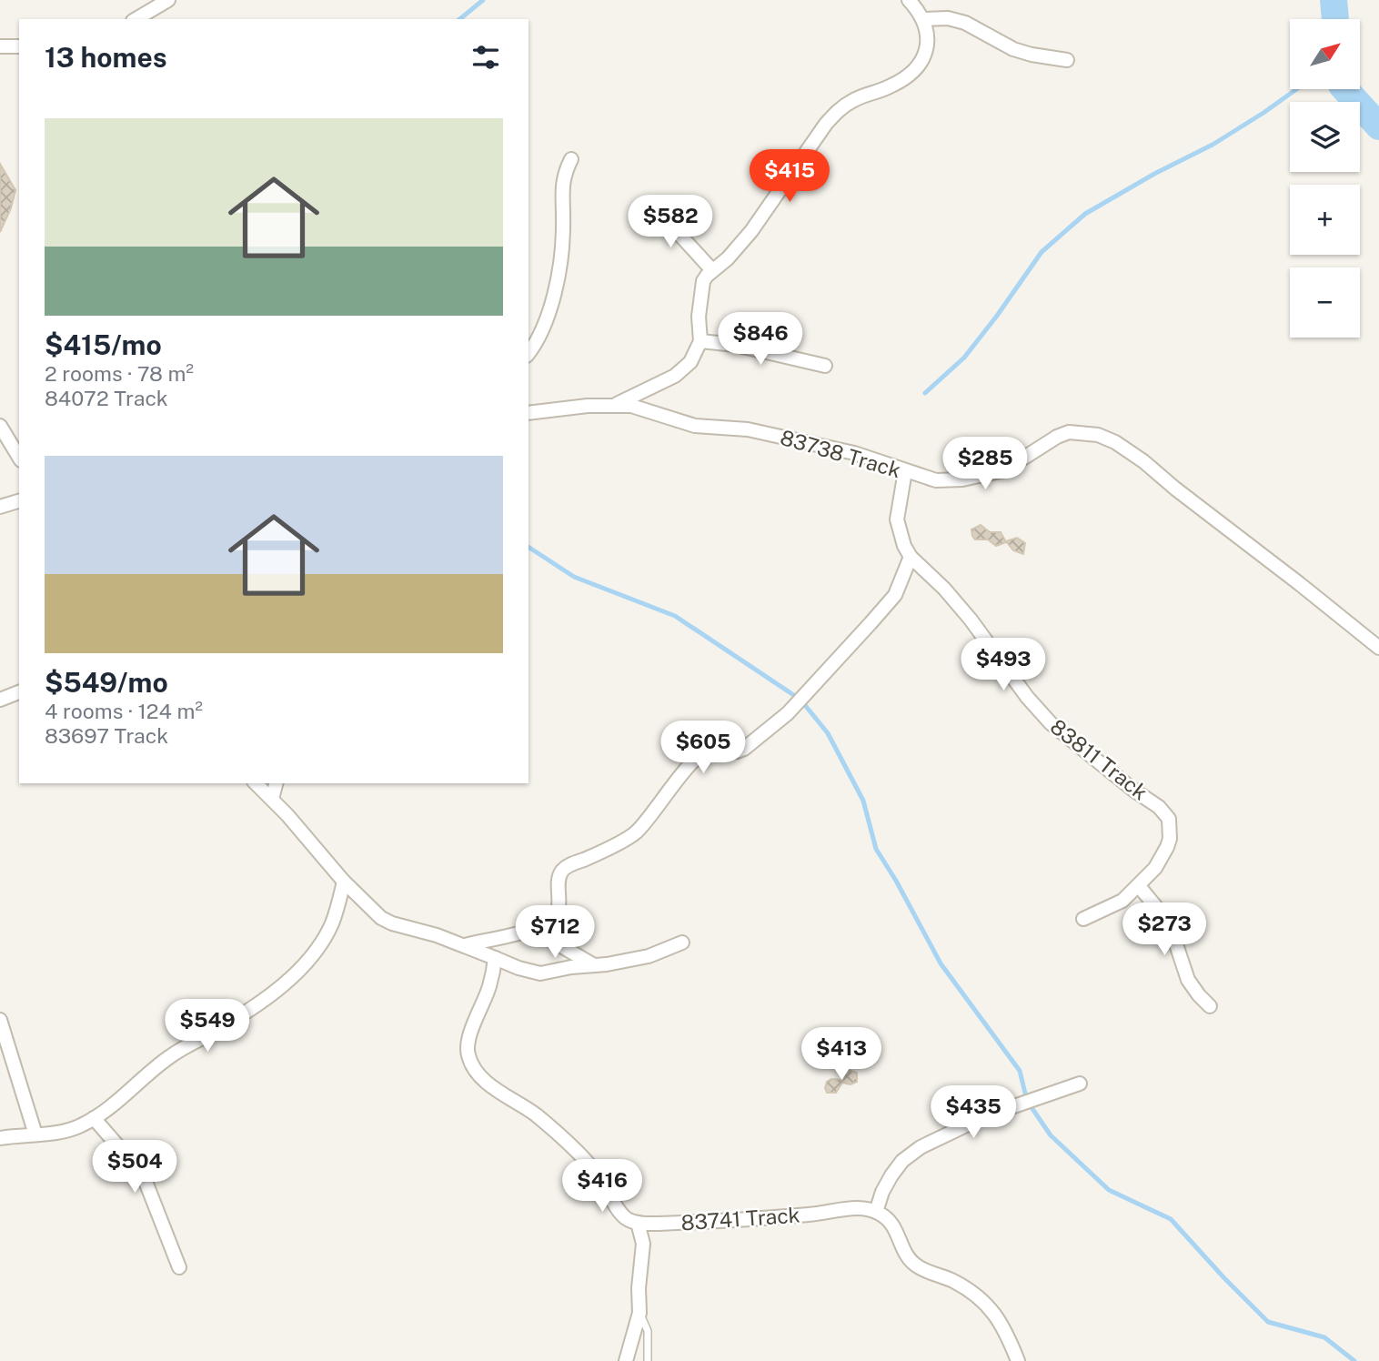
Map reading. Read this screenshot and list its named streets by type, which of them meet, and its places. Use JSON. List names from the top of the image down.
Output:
{
  "streets": {
    "street": ["83738 Track", "83811 Track", "83741 Track"]
  },
  "crossings": [
    ["83738 Track", "83811 Track"]
  ],
  "north": "top right",
  "page": {
    "map_buttons": ["+", "−"],
    "heading": "13 homes",
    "list": [
      {
        "name": "$415/mo",
        "note": "2 rooms · 78 m² · 84072 Track"
      },
      {
        "name": "$549/mo",
        "note": "4 rooms · 124 m² · 83697 Track"
      }
    ],
    "price": [
      "$415",
      "$582",
      "$846",
      "$285",
      "$493",
      "$605",
      "$273",
      "$712",
      "$549",
      "$413",
      "$435",
      "$504",
      "$416"
    ]
  }
}
